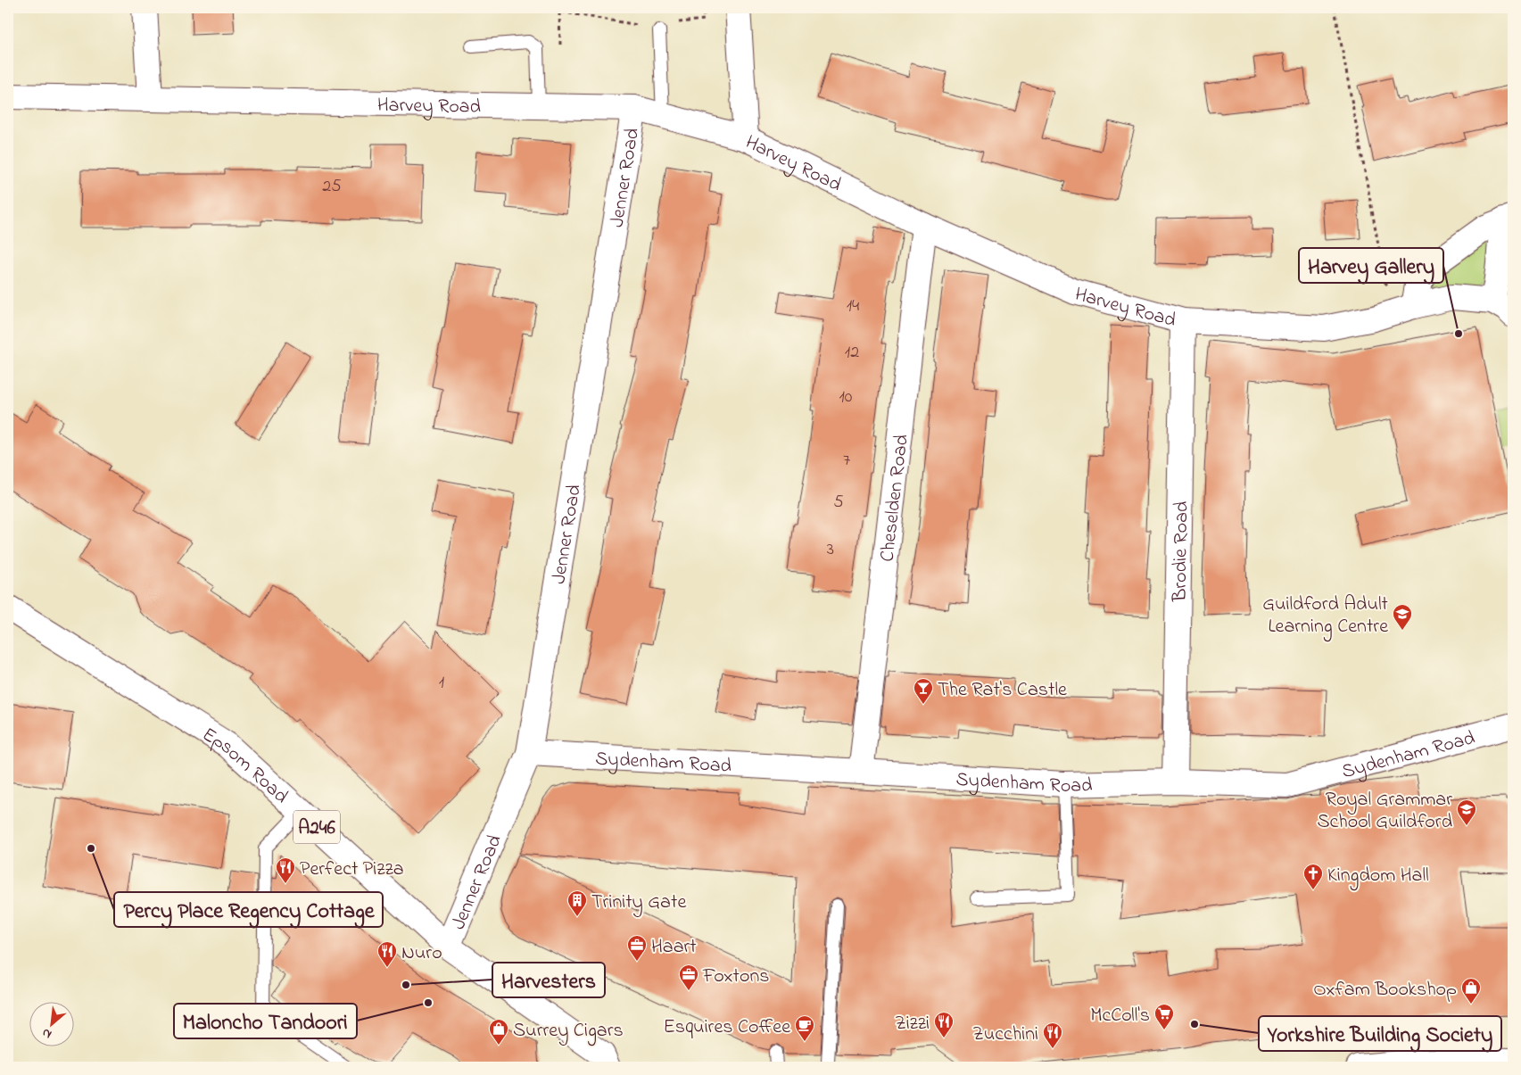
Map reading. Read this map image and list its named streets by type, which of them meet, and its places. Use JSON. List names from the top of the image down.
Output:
{
  "streets": {
    "street": [
      "Harvey Road",
      "Jenner Road",
      "Cheselden Road",
      "Brodie Road",
      "Sydenham Road",
      "Epsom Road",
      "A246"
    ]
  },
  "crossings": [
    ["Harvey Road", "Jenner Road"],
    ["Harvey Road", "Cheselden Road"],
    ["Harvey Road", "Brodie Road"],
    ["Jenner Road", "Sydenham Road"],
    ["Jenner Road", "Epsom Road"],
    ["Cheselden Road", "Sydenham Road"],
    ["Brodie Road", "Sydenham Road"]
  ],
  "places": {
    "other": [
      "Harvey Gallery",
      "Percy Place Regency Cottage",
      "Harvesters",
      "Maloncho Tandoori",
      "Yorkshire Building Society"
    ],
    "school or university": ["Guildford Adult Learning Centre", "Royal Grammar School Guildford"],
    "bar": ["The Rat's Castle"],
    "restaurant": [
      "Perfect Pizza",
      "Nuro",
      "Zizzi",
      "Zucchini"
    ],
    "church": ["Kingdom Hall"],
    "building": ["Trinity Gate"],
    "office": ["Haart", "Foxtons"],
    "shop": ["Oxfam Bookshop", "Surrey Cigars"],
    "supermarket": ["McColl's"],
    "cafe": ["Esquires Coffee"]
  },
  "house_numbers": [
    "25",
    "14",
    "12",
    "10",
    "7",
    "5",
    "3",
    "1"
  ],
  "north": "bottom left"
}
